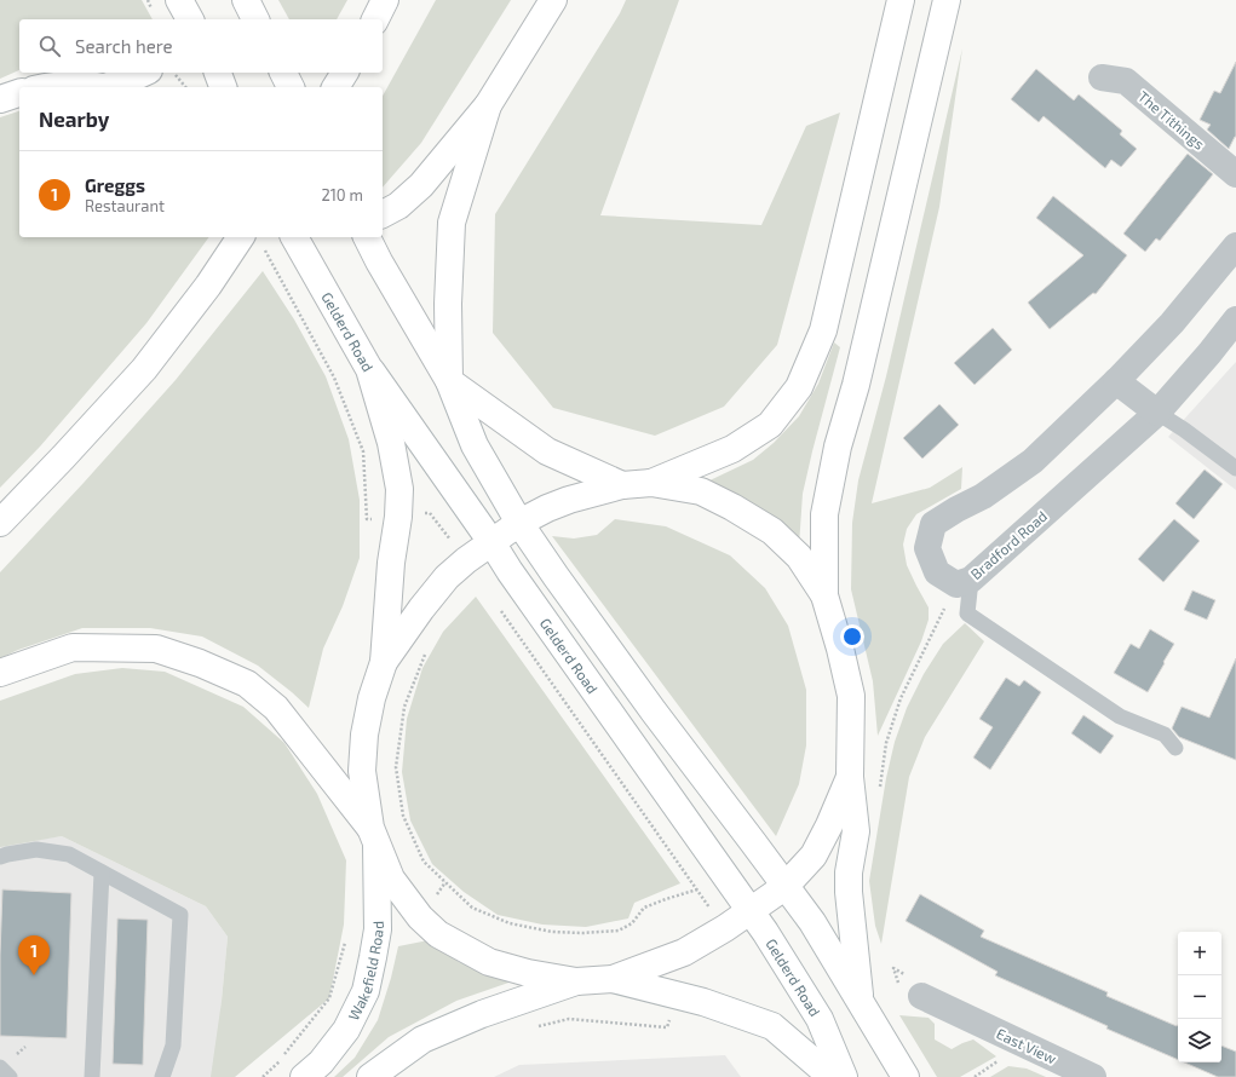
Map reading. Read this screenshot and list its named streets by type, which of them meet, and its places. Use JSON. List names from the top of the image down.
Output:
{
  "streets": {
    "main road": ["Gelderd Road", "Wakefield Road"],
    "street": ["The Tithings", "Bradford Road", "East View"]
  },
  "page": {
    "search": "Search here",
    "heading": "Nearby",
    "list": [
      {
        "mark": "1",
        "name": "Greggs",
        "note": "Restaurant",
        "value": "210 m"
      }
    ],
    "map_buttons": ["+", "−"],
    "pins": "1"
  }
}
